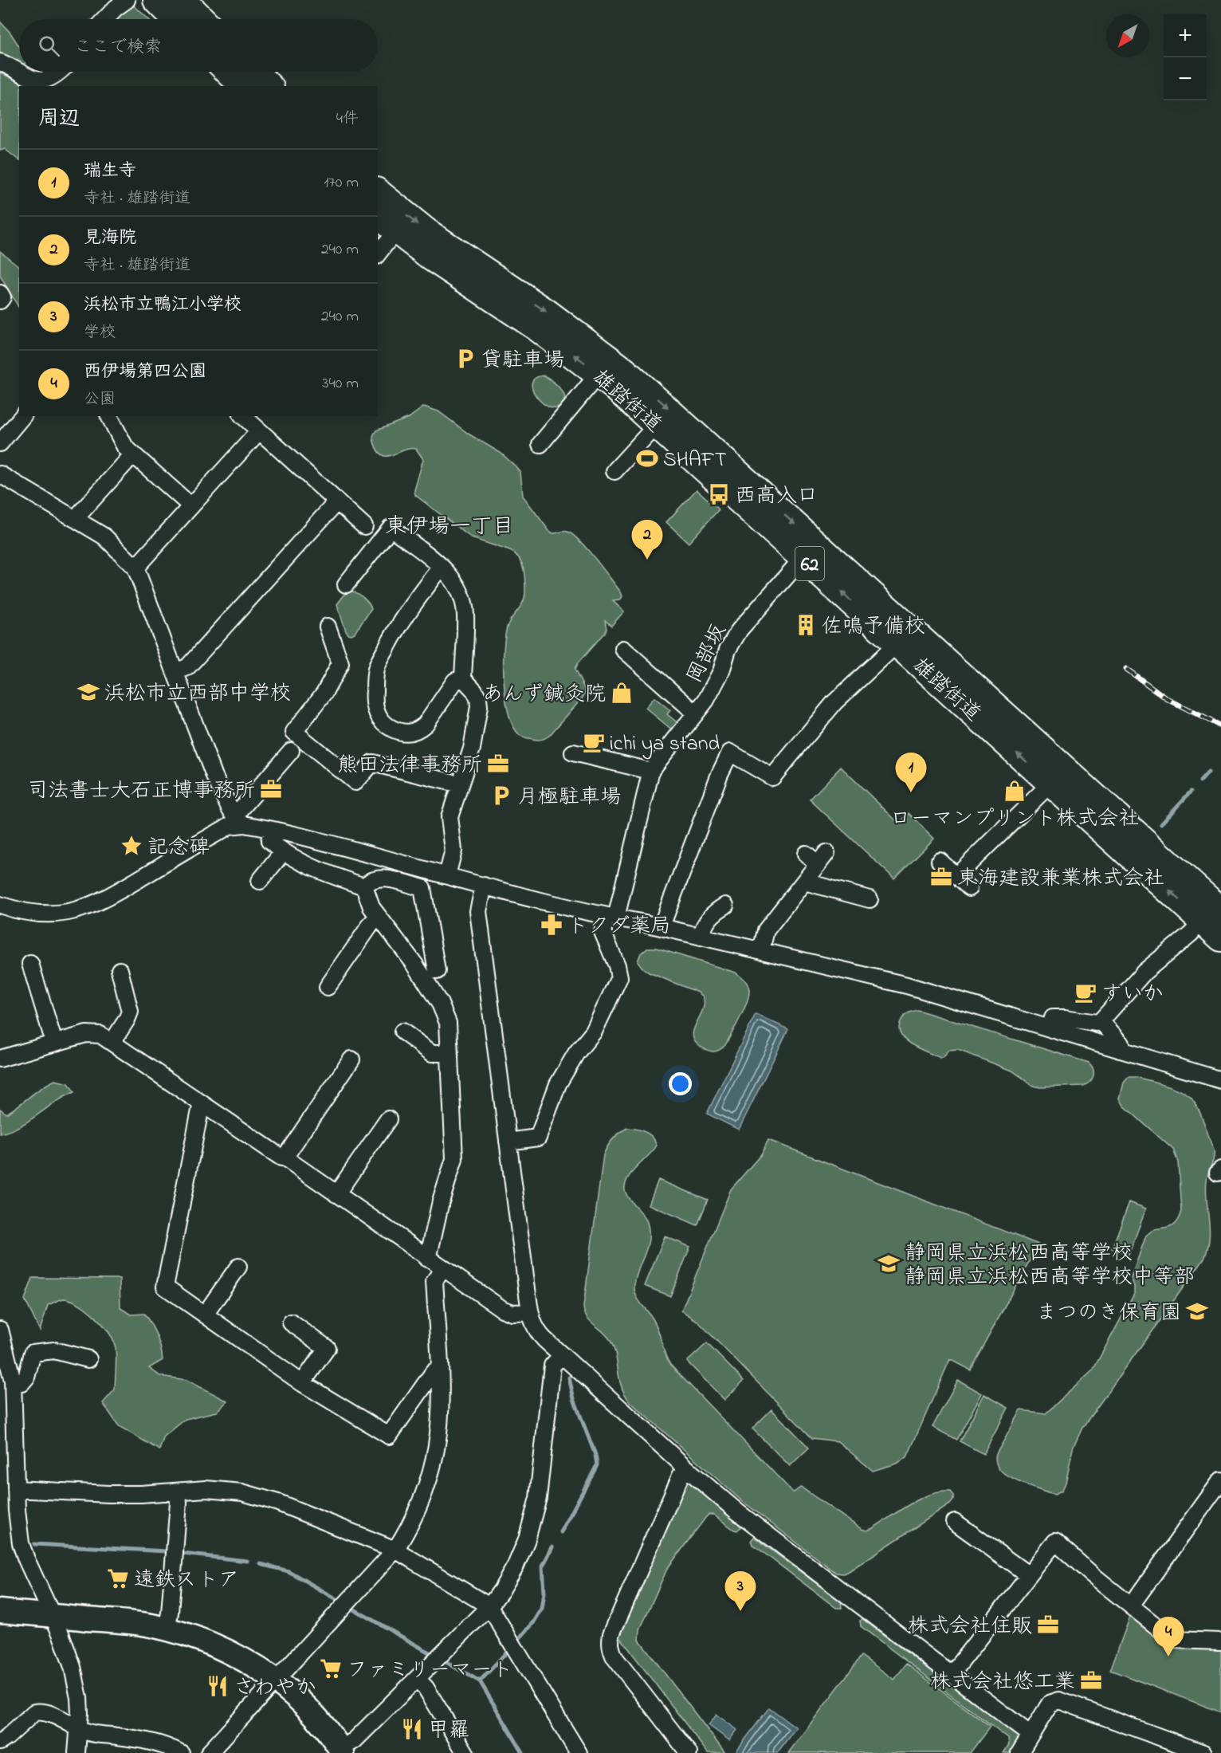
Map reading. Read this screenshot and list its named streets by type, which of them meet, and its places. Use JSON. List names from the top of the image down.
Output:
{
  "streets": {
    "main road": ["雄踏街道", "62"],
    "street": ["岡部坂"]
  },
  "crossings": [
    ["雄踏街道", "岡部坂"]
  ],
  "districts": ["東伊場一丁目"],
  "places": {
    "parking": ["貸駐車場", "月極駐車場"],
    "sports": ["SHAFT"],
    "bus stop": ["西高入口"],
    "building": ["佐鳴予備校"],
    "school or university": ["浜松市立西部中学校", "静岡県立浜松西高等学校 静岡県立浜松西高等学校中等部", "まつのき保育園"],
    "shop": ["あんず鍼灸院", "ローマンプリント株式会社"],
    "cafe": ["ichi ya stand", "すいか"],
    "office": [
      "熊田法律事務所",
      "司法書士大石正博事務所",
      "東海建設兼業株式会社",
      "株式会社住販",
      "株式会社悠工業"
    ],
    "place": ["記念碑"],
    "pharmacy": ["トクダ薬局"],
    "supermarket": ["遠鉄ストア", "ファミリーマート"],
    "restaurant": ["さわやか", "甲羅"]
  },
  "north": "bottom left",
  "page": {
    "map_buttons": ["+", "−"],
    "search": "ここで検索",
    "heading": ["周辺", "4件"],
    "list": [
      {
        "mark": "1",
        "name": "瑞生寺",
        "note": "寺社 · 雄踏街道",
        "value": "170 m"
      },
      {
        "mark": "2",
        "name": "見海院",
        "note": "寺社 · 雄踏街道",
        "value": "240 m"
      },
      {
        "mark": "3",
        "name": "浜松市立鴨江小学校",
        "note": "学校",
        "value": "240 m"
      },
      {
        "mark": "4",
        "name": "西伊場第四公園",
        "note": "公園",
        "value": "340 m"
      }
    ],
    "pins": [
      "2",
      "1",
      "3",
      "4"
    ]
  }
}
